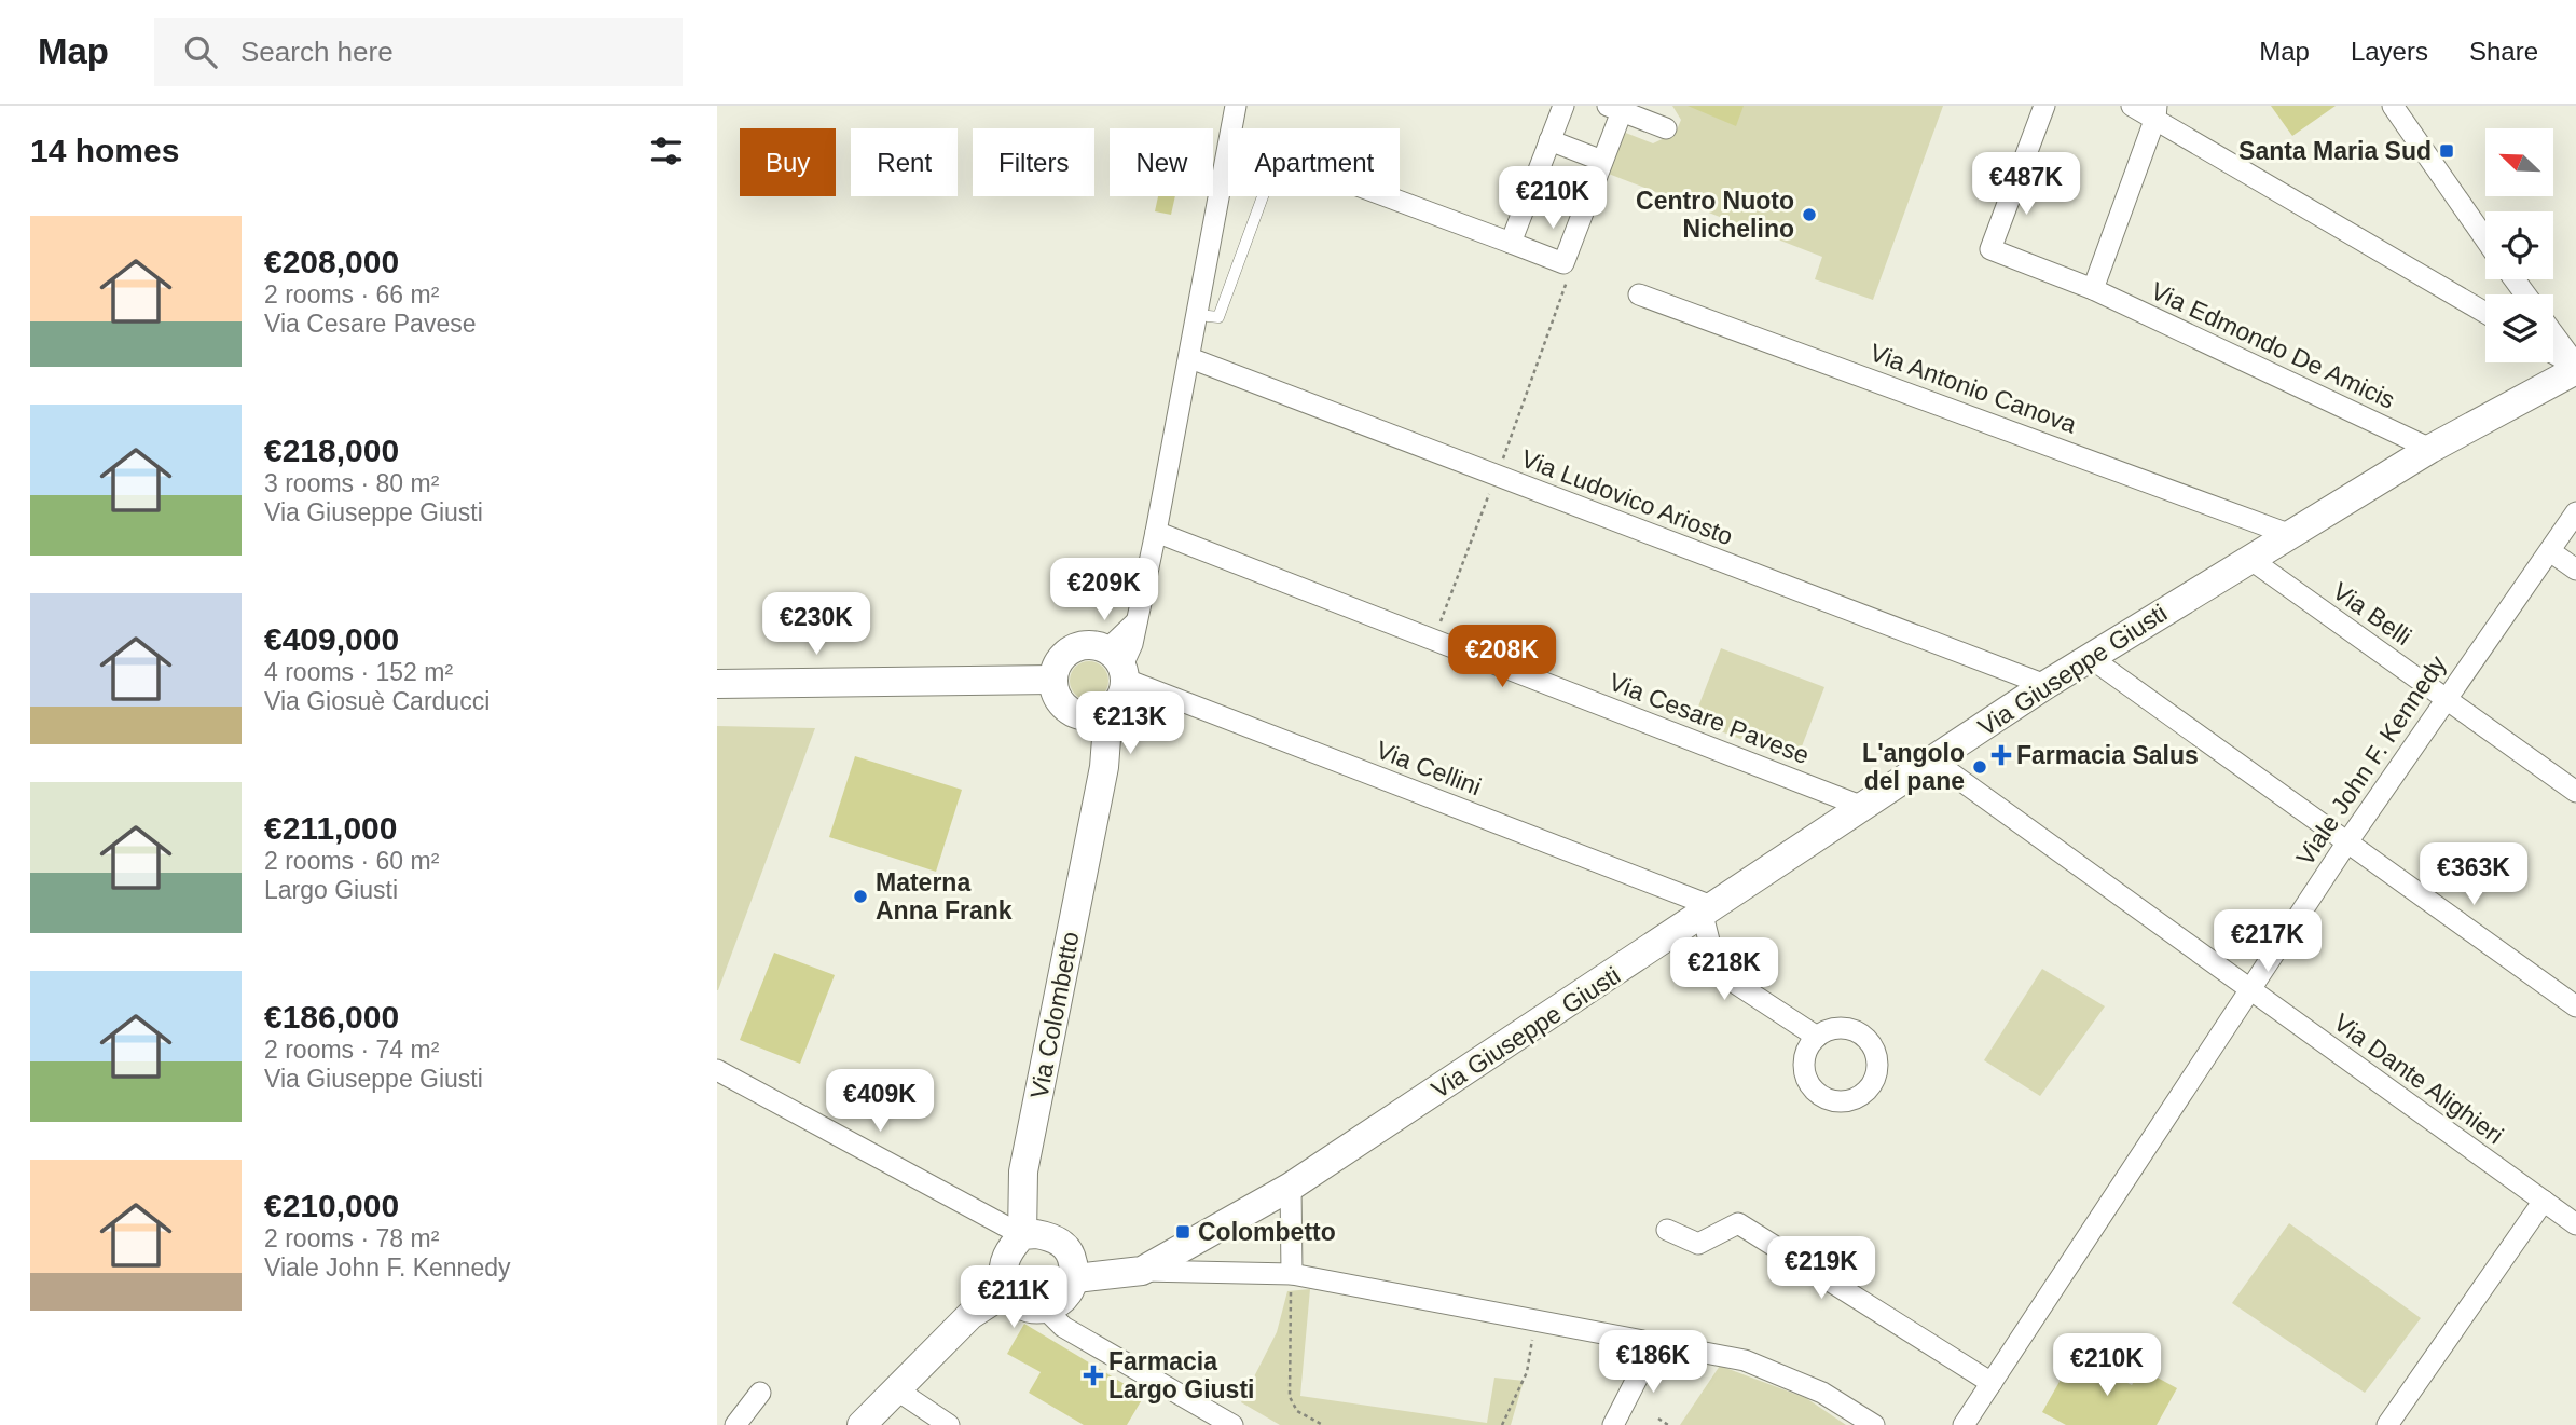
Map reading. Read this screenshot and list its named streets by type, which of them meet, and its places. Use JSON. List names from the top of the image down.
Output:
{
  "streets": {
    "street": [
      "Via Edmondo De Amicis",
      "Via Antonio Canova",
      "Via Ludovico Ariosto",
      "Via Belli",
      "Via Giuseppe Giusti",
      "Via Cesare Pavese",
      "Viale John F. Kennedy",
      "Via Cellini",
      "Via Colombetto",
      "Via Dante Alighieri"
    ]
  },
  "crossings": [
    ["Via Edmondo De Amicis", "Via Giuseppe Giusti"],
    ["Via Antonio Canova", "Via Giuseppe Giusti"],
    ["Via Ludovico Ariosto", "Via Giuseppe Giusti"],
    ["Via Ludovico Ariosto", "Via Colombetto"],
    ["Via Belli", "Via Giuseppe Giusti"],
    ["Via Belli", "Viale John F. Kennedy"],
    ["Via Giuseppe Giusti", "Via Cesare Pavese"],
    ["Via Giuseppe Giusti", "Via Cellini"],
    ["Via Giuseppe Giusti", "Via Colombetto"],
    ["Via Giuseppe Giusti", "Via Dante Alighieri"],
    ["Via Cesare Pavese", "Via Colombetto"],
    ["Viale John F. Kennedy", "Via Dante Alighieri"],
    ["Via Cellini", "Via Colombetto"]
  ],
  "places": {
    "transit": ["Santa Maria Sud", "Colombetto"],
    "other": ["Centro Nuoto Nichelino", "L'angolo del pane", "Materna Anna Frank"],
    "health": ["Farmacia Salus", "Farmacia Largo Giusti"]
  },
  "north": "top left",
  "page": {
    "header": "Map",
    "search": "Search here",
    "nav": ["Map", "Layers", "Share"],
    "heading": "14 homes",
    "chip": [
      "Buy",
      "Rent",
      "Filters",
      "New",
      "Apartment"
    ],
    "price": [
      "€487K",
      "€210K",
      "€209K",
      "€230K",
      "€208K",
      "€213K",
      "€363K",
      "€217K",
      "€218K",
      "€409K",
      "€219K",
      "€211K",
      "€186K",
      "€210K"
    ],
    "list": [
      {
        "name": "€208,000",
        "note": "2 rooms · 66 m² · Via Cesare Pavese"
      },
      {
        "name": "€218,000",
        "note": "3 rooms · 80 m² · Via Giuseppe Giusti"
      },
      {
        "name": "€409,000",
        "note": "4 rooms · 152 m² · Via Giosuè Carducci"
      },
      {
        "name": "€211,000",
        "note": "2 rooms · 60 m² · Largo Giusti"
      },
      {
        "name": "€186,000",
        "note": "2 rooms · 74 m² · Via Giuseppe Giusti"
      },
      {
        "name": "€210,000",
        "note": "2 rooms · 78 m² · Viale John F. Kennedy"
      }
    ]
  }
}
